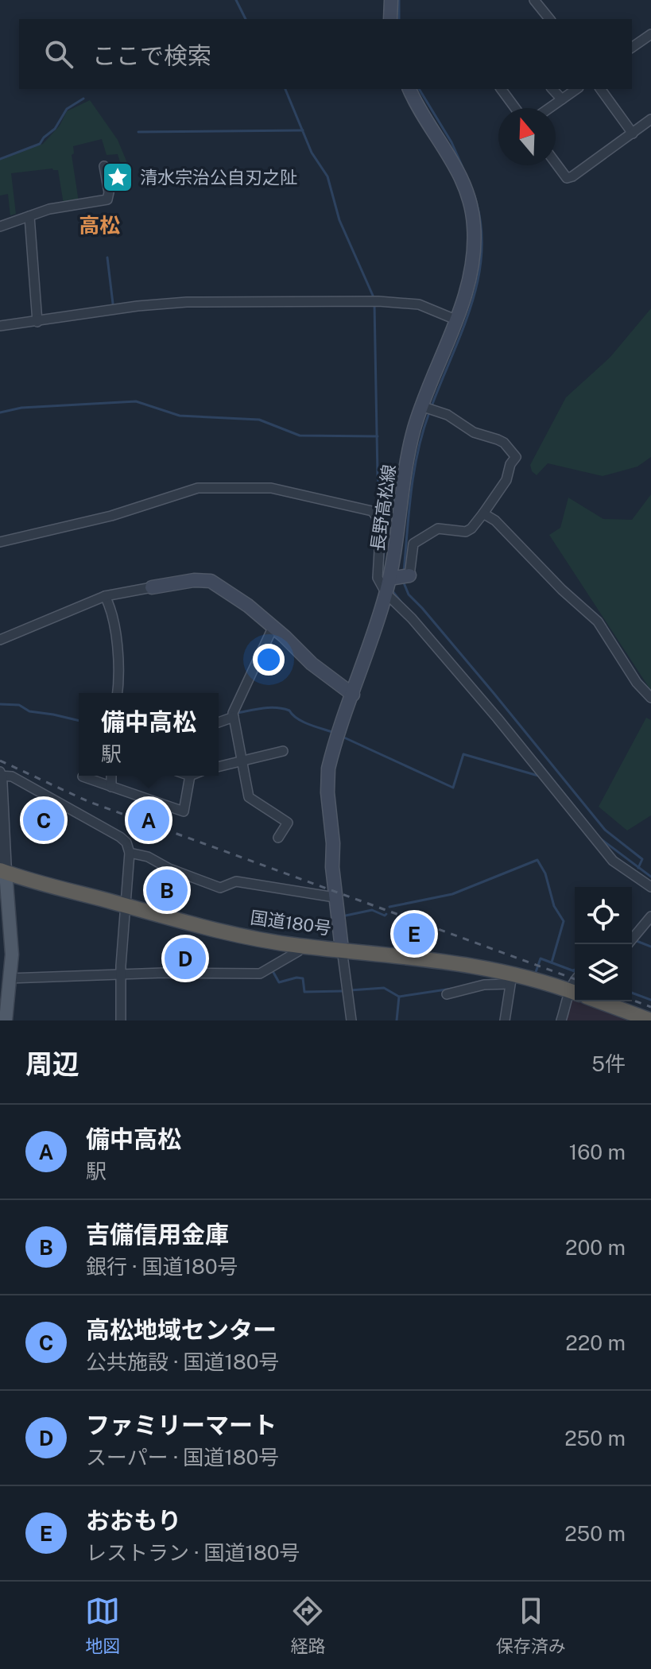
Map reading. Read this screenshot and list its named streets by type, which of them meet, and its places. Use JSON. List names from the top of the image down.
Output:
{
  "streets": {
    "highway": ["国道180号"],
    "main road": ["長野高松線"]
  },
  "crossings": [
    ["長野高松線", "国道180号"]
  ],
  "districts": ["高松"],
  "places": {
    "place": ["清水宗治公自刃之阯"]
  },
  "north": "top",
  "page": {
    "search": "ここで検索",
    "popup": ["備中高松", "駅"],
    "pins": [
      "A",
      "C",
      "B",
      "E",
      "D"
    ],
    "heading": ["周辺", "5件"],
    "list": [
      {
        "mark": "A",
        "name": "備中高松",
        "note": "駅",
        "value": "160 m"
      },
      {
        "mark": "B",
        "name": "吉備信用金庫",
        "note": "銀行 · 国道180号",
        "value": "200 m"
      },
      {
        "mark": "C",
        "name": "高松地域センター",
        "note": "公共施設 · 国道180号",
        "value": "220 m"
      },
      {
        "mark": "D",
        "name": "ファミリーマート",
        "note": "スーパー · 国道180号",
        "value": "250 m"
      },
      {
        "mark": "E",
        "name": "おおもり",
        "note": "レストラン · 国道180号",
        "value": "250 m"
      }
    ],
    "nav": ["地図", "経路", "保存済み"]
  }
}
